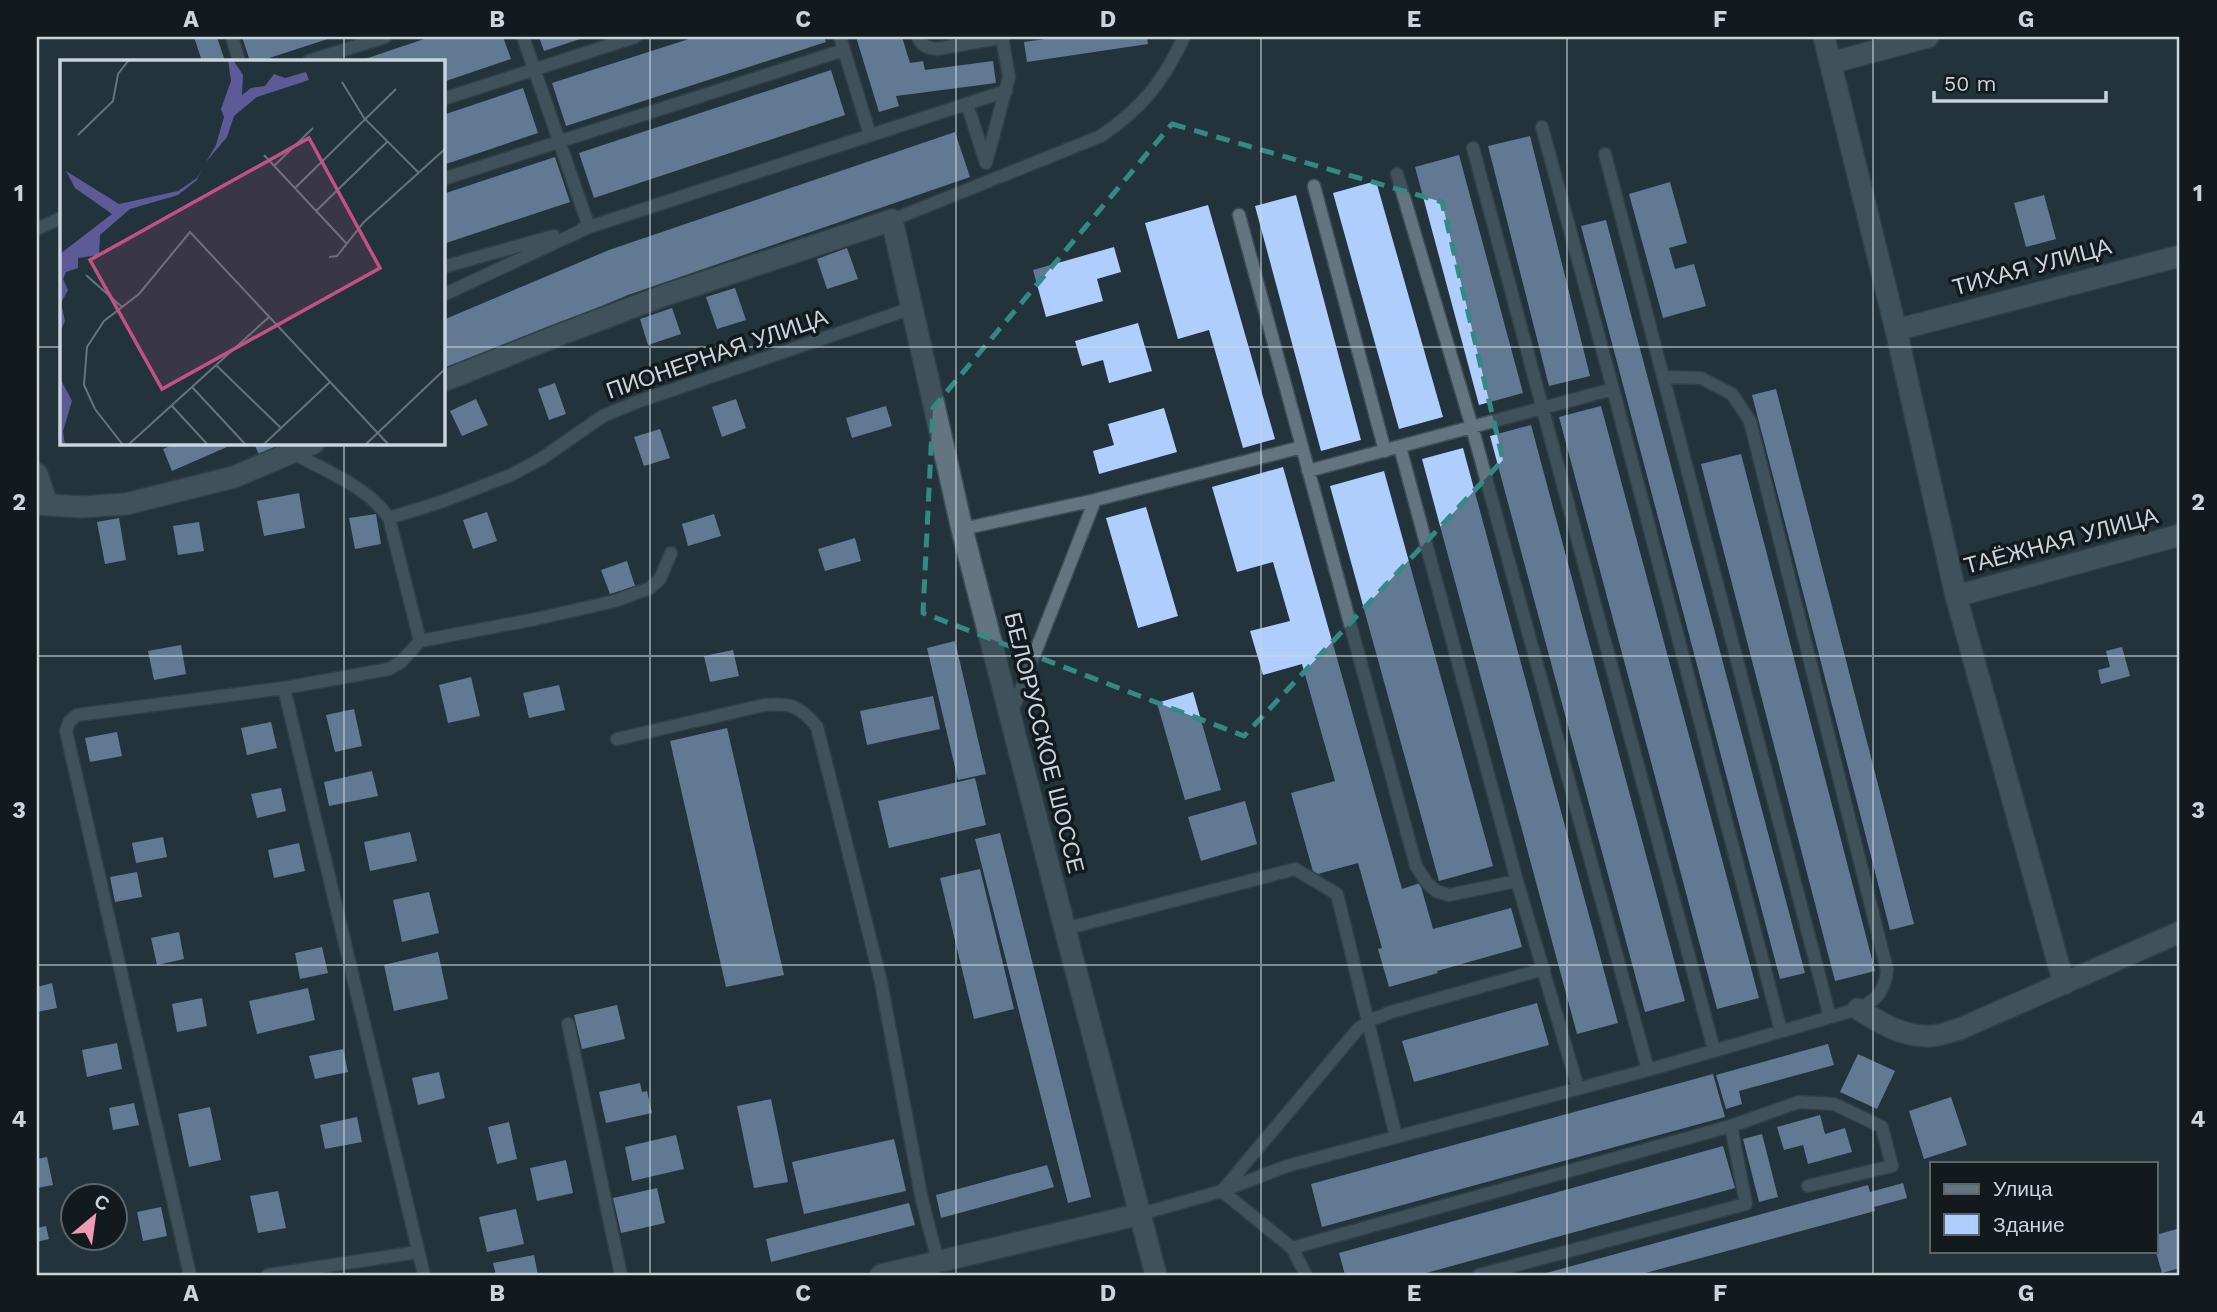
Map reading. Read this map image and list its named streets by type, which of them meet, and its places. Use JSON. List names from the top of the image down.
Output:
{
  "streets": {
    "street": ["ТИХАЯ УЛИЦА", "ТАЁЖНАЯ УЛИЦА", "БЕЛОРУССКОЕ ШОССЕ"],
    "lane": ["ПИОНЕРНАЯ УЛИЦА"]
  },
  "crossings": [
    ["ПИОНЕРНАЯ УЛИЦА", "БЕЛОРУССКОЕ ШОССЕ"]
  ],
  "legend": ["Улица", "Здание"],
  "scale_bar": "50 m",
  "north": "top right",
  "grid": {
    "columns": [
      "A",
      "B",
      "C",
      "D",
      "E",
      "F",
      "G"
    ],
    "rows": [
      "1",
      "2",
      "3",
      "4"
    ]
  }
}
